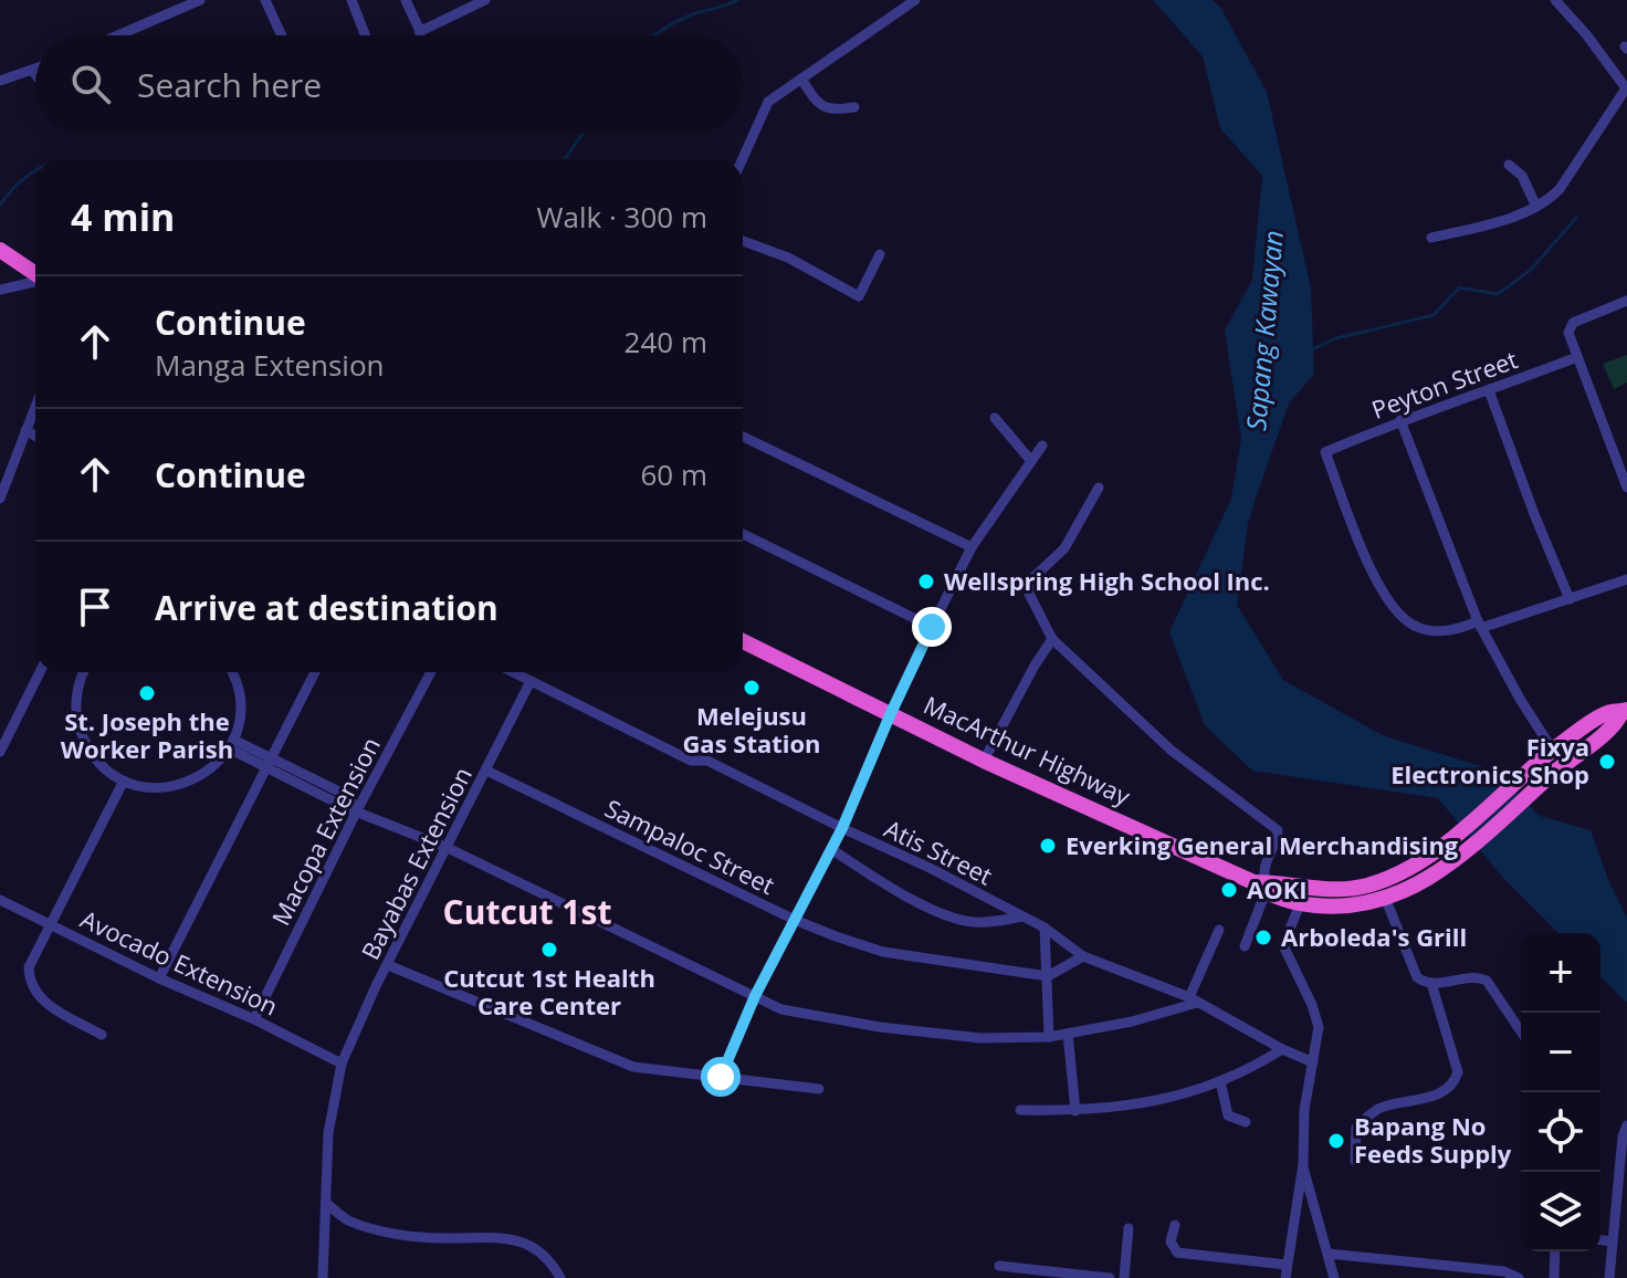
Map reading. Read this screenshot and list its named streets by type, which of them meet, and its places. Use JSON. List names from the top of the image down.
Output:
{
  "streets": {
    "highway": ["MacArthur Highway"],
    "street": [
      "Peyton Street",
      "Macopa Extension",
      "Sampaloc Street",
      "Atis Street",
      "Bayabas Extension",
      "Avocado Extension"
    ]
  },
  "crossings": [
    ["Macopa Extension", "Avocado Extension"],
    ["Sampaloc Street", "Bayabas Extension"],
    ["Atis Street", "Bayabas Extension"],
    ["Bayabas Extension", "Avocado Extension"]
  ],
  "districts": ["Cutcut 1st"],
  "water": ["Sapang Kawayan"],
  "places": [
    "Wellspring High School Inc.",
    "Melejusu Gas Station",
    "St. Joseph the Worker Parish",
    "Fixya Electronics Shop",
    "Everking General Merchandising",
    "AOKI",
    "Arboleda's Grill",
    "Cutcut 1st Health Care Center",
    "Bapang No Feeds Supply"
  ],
  "page": {
    "search": "Search here",
    "heading": ["4 min", "Walk · 300 m"],
    "list": [
      ["Continue", "Manga Extension", "240 m"],
      ["Continue", "60 m"],
      "Arrive at destination"
    ],
    "map_buttons": ["+", "−"]
  }
}
